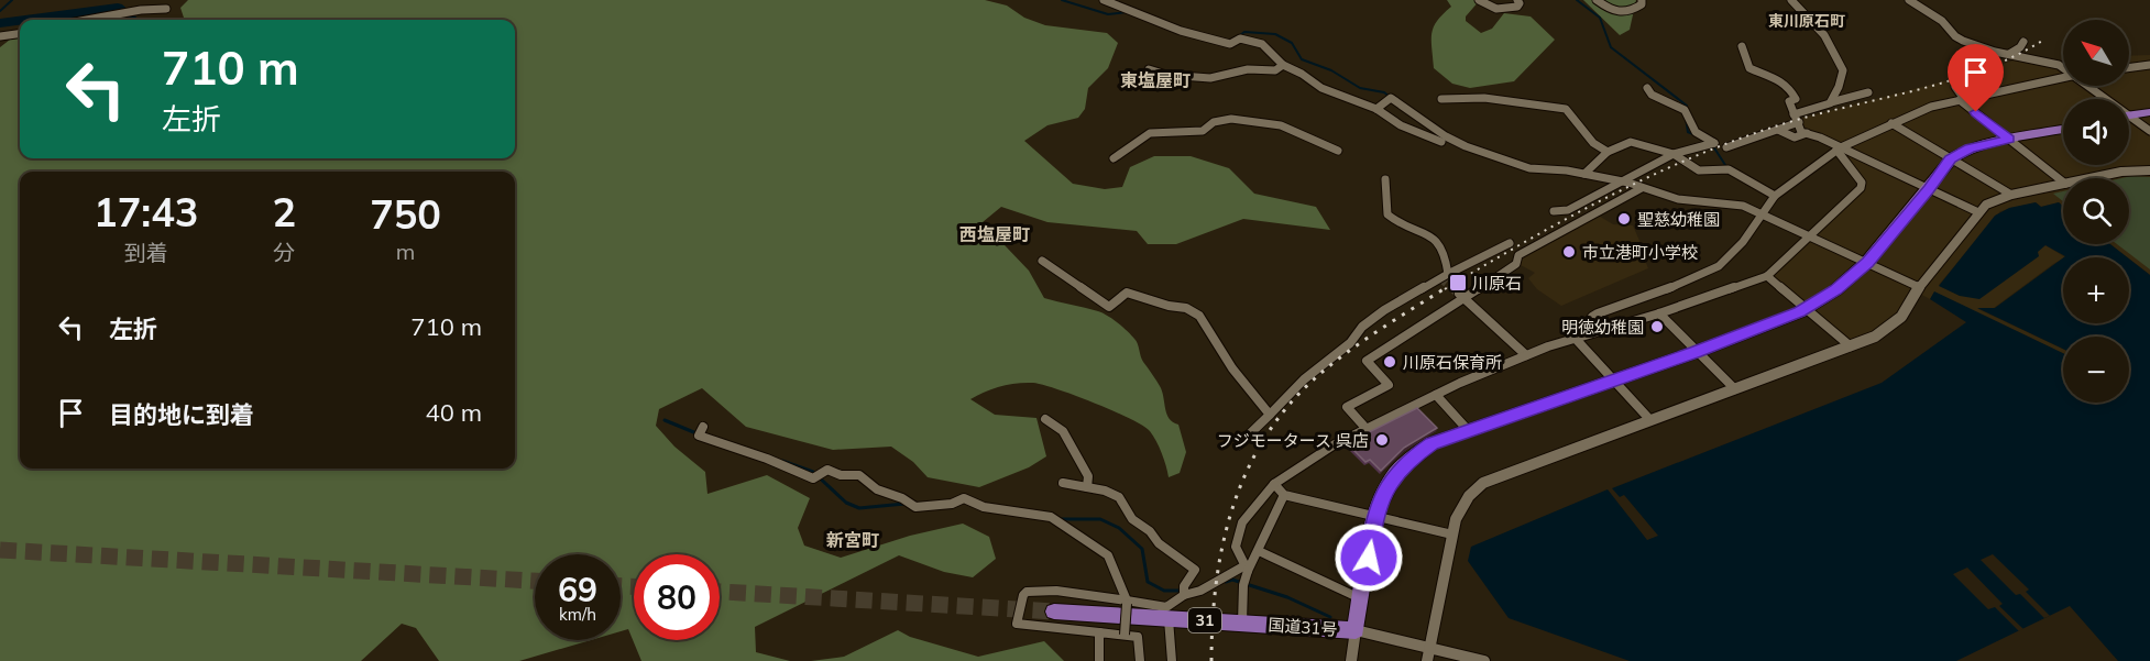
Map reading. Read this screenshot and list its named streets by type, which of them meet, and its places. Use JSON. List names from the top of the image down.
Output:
{
  "streets": {
    "highway": ["31", "国道31号"]
  },
  "districts": [
    "東川原石町",
    "東塩屋町",
    "西塩屋町",
    "新宮町"
  ],
  "places": {
    "other": [
      "聖慈幼稚園",
      "市立港町小学校",
      "明徳幼稚園",
      "川原石保育所",
      "フジモータース 呉店"
    ],
    "transit": ["川原石"]
  },
  "north": "top left",
  "page": {
    "map_buttons": ["+", "−"],
    "turn": ["710 m", "左折"],
    "eta": [
      "17:43",
      "到着",
      "2",
      "分",
      "750",
      "m"
    ],
    "list": [
      {
        "name": "左折",
        "value": "710 m"
      },
      {
        "name": "目的地に到着",
        "value": "40 m"
      }
    ],
    "speed": "69 km/h",
    "limit": "80"
  }
}
